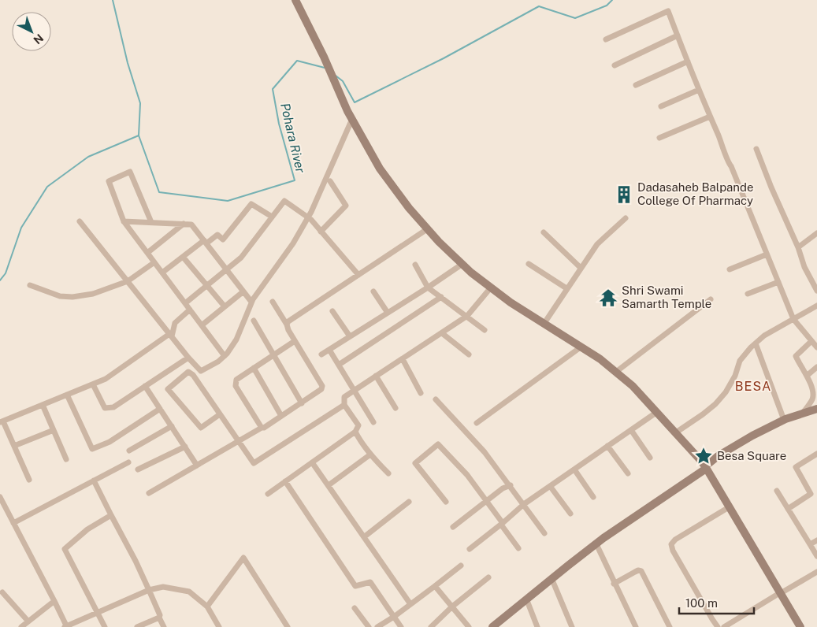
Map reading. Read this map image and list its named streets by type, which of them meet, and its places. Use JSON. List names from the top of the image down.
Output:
{
  "districts": ["BESA"],
  "water": ["Pohara River"],
  "places": {
    "building": ["Dadasaheb Balpande College Of Pharmacy"],
    "temple": ["Shri Swami Samarth Temple"],
    "place": ["Besa Square"]
  },
  "scale_bar": "100 m",
  "north": "bottom right"
}
